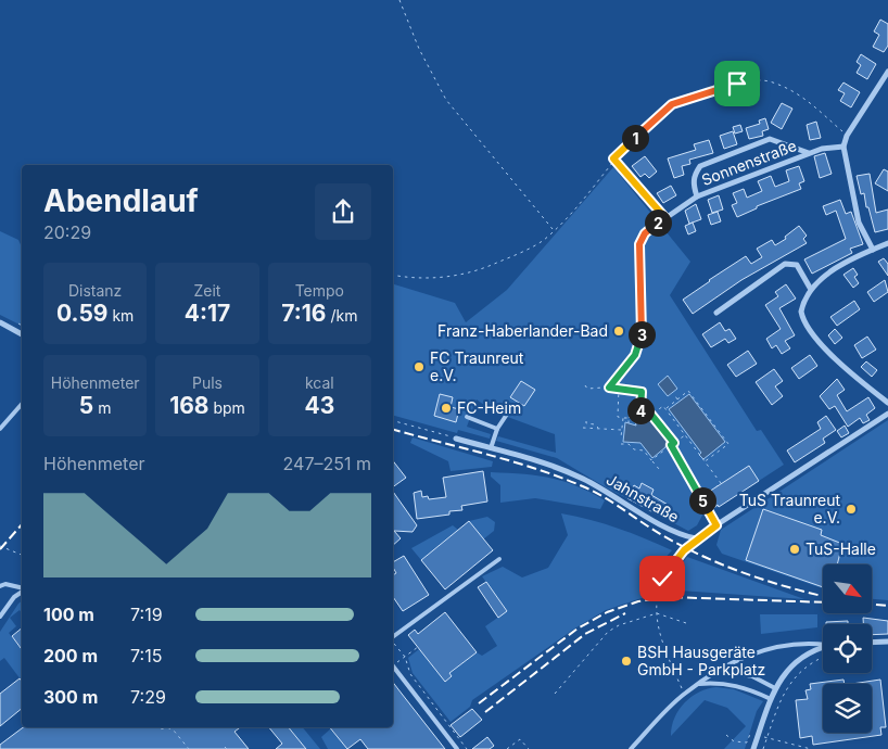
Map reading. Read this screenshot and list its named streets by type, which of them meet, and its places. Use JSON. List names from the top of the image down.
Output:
{
  "streets": {
    "street": ["Sonnenstraße", "Jahnstraße"]
  },
  "places": [
    "Franz-Haberlander-Bad",
    "FC Traunreut e.V.",
    "FC-Heim",
    "TuS Traunreut e.V.",
    "TuS-Halle",
    "BSH Hausgeräte GmbH - Parkplatz"
  ],
  "north": "bottom right",
  "page": {
    "pins": [
      "1",
      "2",
      "3",
      "4",
      "5"
    ],
    "heading": ["Abendlauf", "20:29"],
    "stats": [
      ["Distanz", "0.59 km"],
      ["Zeit", "4:17"],
      ["Tempo", "7:16 /km"],
      ["Höhenmeter", "5 m"],
      ["Puls", "168 bpm"],
      ["kcal", "43"]
    ],
    "chart": ["Höhenmeter", "247–251 m"],
    "list": [
      {
        "name": "100 m",
        "note": "7:19"
      },
      {
        "name": "200 m",
        "note": "7:15"
      },
      {
        "name": "300 m",
        "note": "7:29"
      }
    ]
  }
}
